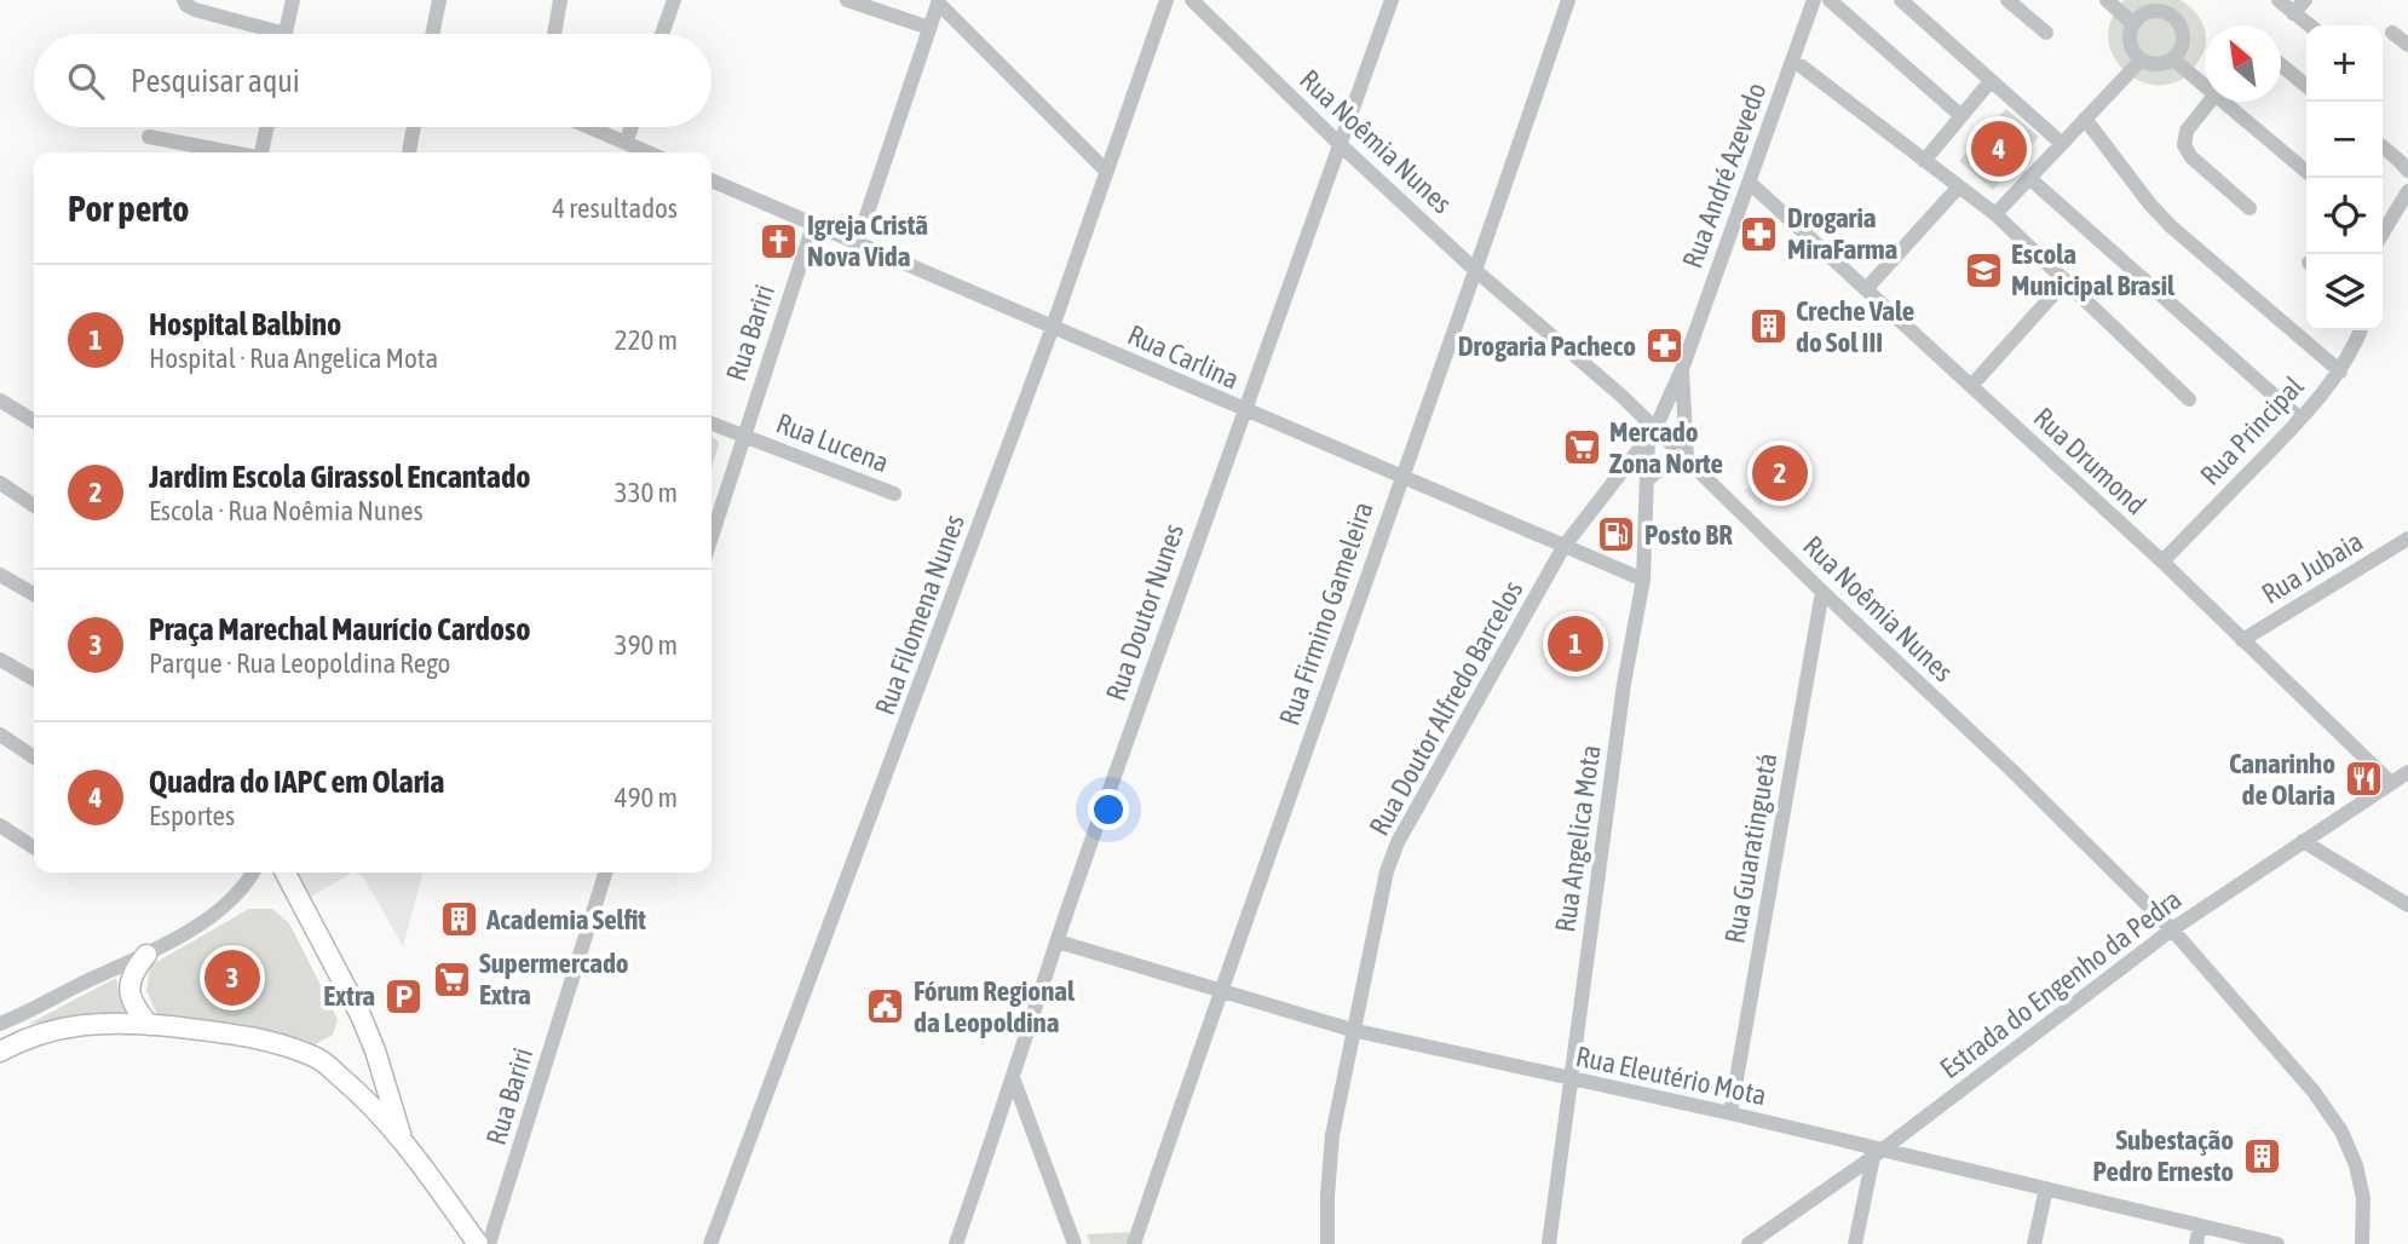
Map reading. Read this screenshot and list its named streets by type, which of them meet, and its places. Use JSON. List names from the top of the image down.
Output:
{
  "streets": {
    "street": [
      "Rua Noêmia Nunes",
      "Rua André Azevedo",
      "Rua Bariri",
      "Rua Carlina",
      "Rua Principal",
      "Rua Lucena",
      "Rua Drumond",
      "Rua Jubaia",
      "Rua Doutor Nunes",
      "Rua Firmino Gameleira",
      "Rua Filomena Nunes",
      "Rua Doutor Alfredo Barcelos",
      "Rua Angelica Mota",
      "Rua Guaratinguetá",
      "Estrada do Engenho da Pedra",
      "Rua Eleutério Mota"
    ]
  },
  "crossings": [
    ["Rua Noêmia Nunes", "Rua André Azevedo"],
    ["Rua Noêmia Nunes", "Rua Doutor Nunes"],
    ["Rua Noêmia Nunes", "Rua Firmino Gameleira"],
    ["Rua Noêmia Nunes", "Rua Doutor Alfredo Barcelos"],
    ["Rua Noêmia Nunes", "Rua Angelica Mota"],
    ["Rua Noêmia Nunes", "Rua Guaratinguetá"],
    ["Rua Noêmia Nunes", "Estrada do Engenho da Pedra"],
    ["Rua André Azevedo", "Rua Drumond"],
    ["Rua André Azevedo", "Rua Doutor Alfredo Barcelos"],
    ["Rua André Azevedo", "Rua Angelica Mota"],
    ["Rua Bariri", "Rua Carlina"],
    ["Rua Bariri", "Rua Lucena"],
    ["Rua Carlina", "Rua Doutor Nunes"],
    ["Rua Carlina", "Rua Firmino Gameleira"],
    ["Rua Carlina", "Rua Filomena Nunes"],
    ["Rua Carlina", "Rua Doutor Alfredo Barcelos"],
    ["Rua Carlina", "Rua Angelica Mota"],
    ["Rua Principal", "Rua Drumond"],
    ["Rua Drumond", "Rua Jubaia"],
    ["Rua Drumond", "Estrada do Engenho da Pedra"],
    ["Rua Doutor Nunes", "Rua Eleutério Mota"],
    ["Rua Firmino Gameleira", "Rua Eleutério Mota"],
    ["Rua Doutor Alfredo Barcelos", "Rua Angelica Mota"],
    ["Rua Doutor Alfredo Barcelos", "Rua Eleutério Mota"],
    ["Rua Angelica Mota", "Rua Eleutério Mota"],
    ["Rua Guaratinguetá", "Rua Eleutério Mota"],
    ["Estrada do Engenho da Pedra", "Rua Eleutério Mota"]
  ],
  "places": {
    "pharmacy": ["Drogaria MiraFarma", "Drogaria Pacheco"],
    "church": ["Igreja Cristã Nova Vida"],
    "school or university": ["Escola Municipal Brasil"],
    "building": ["Creche Vale do Sol III", "Academia Selfit", "Subestação Pedro Ernesto"],
    "supermarket": ["Mercado Zona Norte", "Supermercado Extra"],
    "fuel station": ["Posto BR"],
    "restaurant": ["Canarinho de Olaria"],
    "parking": ["Extra"],
    "public building": ["Fórum Regional da Leopoldina"]
  },
  "north": "top left",
  "page": {
    "map_buttons": ["+", "−"],
    "search": "Pesquisar aqui",
    "pins": [
      "4",
      "2",
      "1",
      "3"
    ],
    "heading": ["Por perto", "4 resultados"],
    "list": [
      {
        "mark": "1",
        "name": "Hospital Balbino",
        "note": "Hospital · Rua Angelica Mota",
        "value": "220 m"
      },
      {
        "mark": "2",
        "name": "Jardim Escola Girassol Encantado",
        "note": "Escola · Rua Noêmia Nunes",
        "value": "330 m"
      },
      {
        "mark": "3",
        "name": "Praça Marechal Maurício Cardoso",
        "note": "Parque · Rua Leopoldina Rego",
        "value": "390 m"
      },
      {
        "mark": "4",
        "name": "Quadra do IAPC em Olaria",
        "note": "Esportes",
        "value": "490 m"
      }
    ]
  }
}
